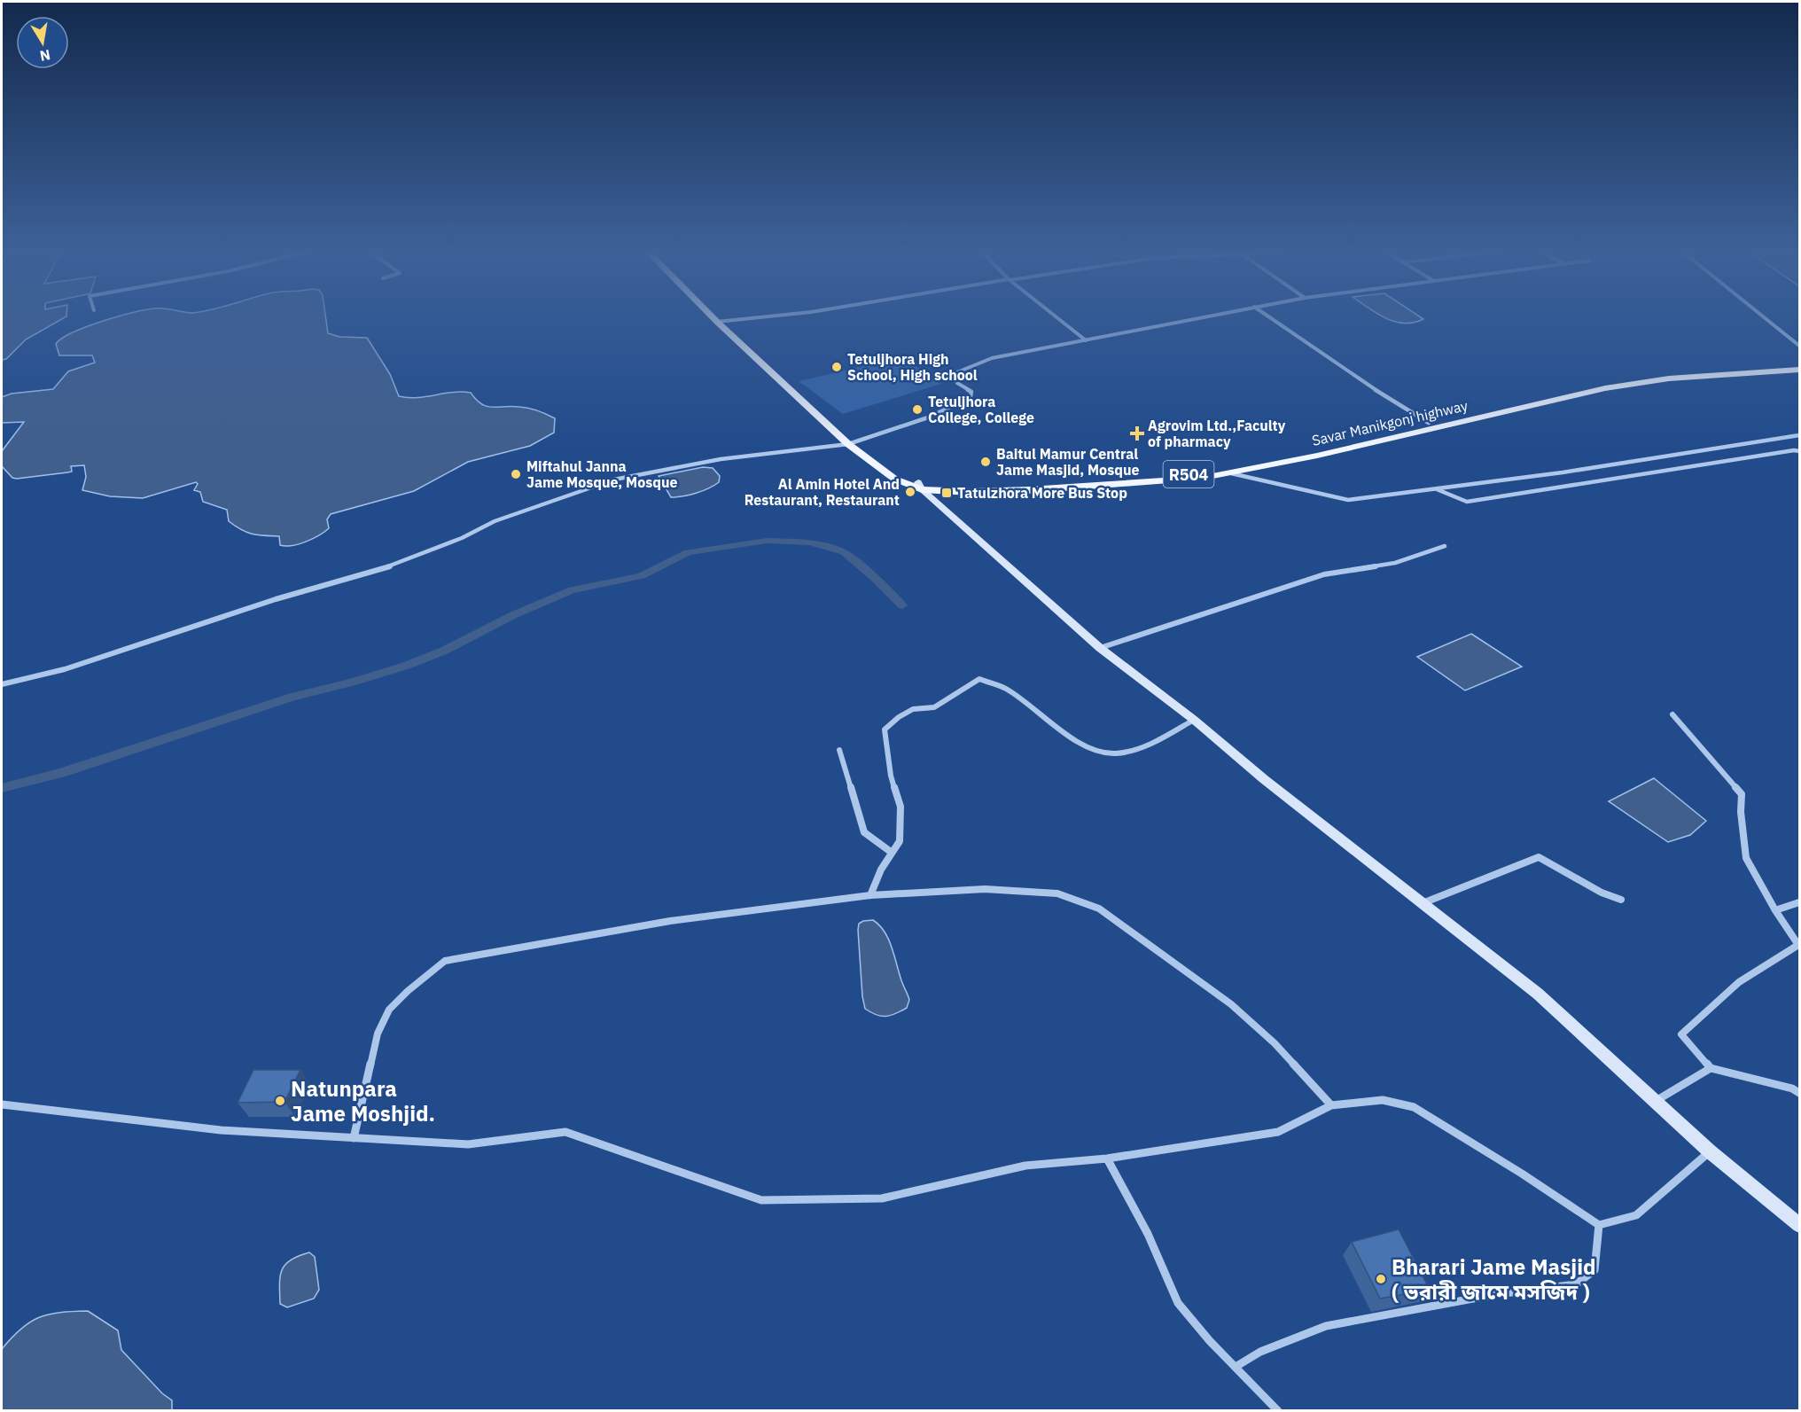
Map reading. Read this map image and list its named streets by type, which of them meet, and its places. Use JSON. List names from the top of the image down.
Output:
{
  "streets": {
    "main road": ["Savar Manikgonj highway", "R504"]
  },
  "crossings": [
    ["Savar Manikgonj highway", "R504"]
  ],
  "places": {
    "other": [
      "Tetuljhora High School, High school",
      "Tetuljhora College, College",
      "Baitul Mamur Central Jame Masjid, Mosque",
      "Miftahul Janna Jame Mosque, Mosque",
      "Al Amin Hotel And Restaurant, Restaurant",
      "Natunpara Jame Moshjid.",
      "Bharari Jame Masjid ( ভরারী জামে মসজিদ )"
    ],
    "health": ["Agrovim Ltd.,Faculty of pharmacy"],
    "transit": ["Tatulzhora More Bus Stop"]
  },
  "north": "bottom"
}
